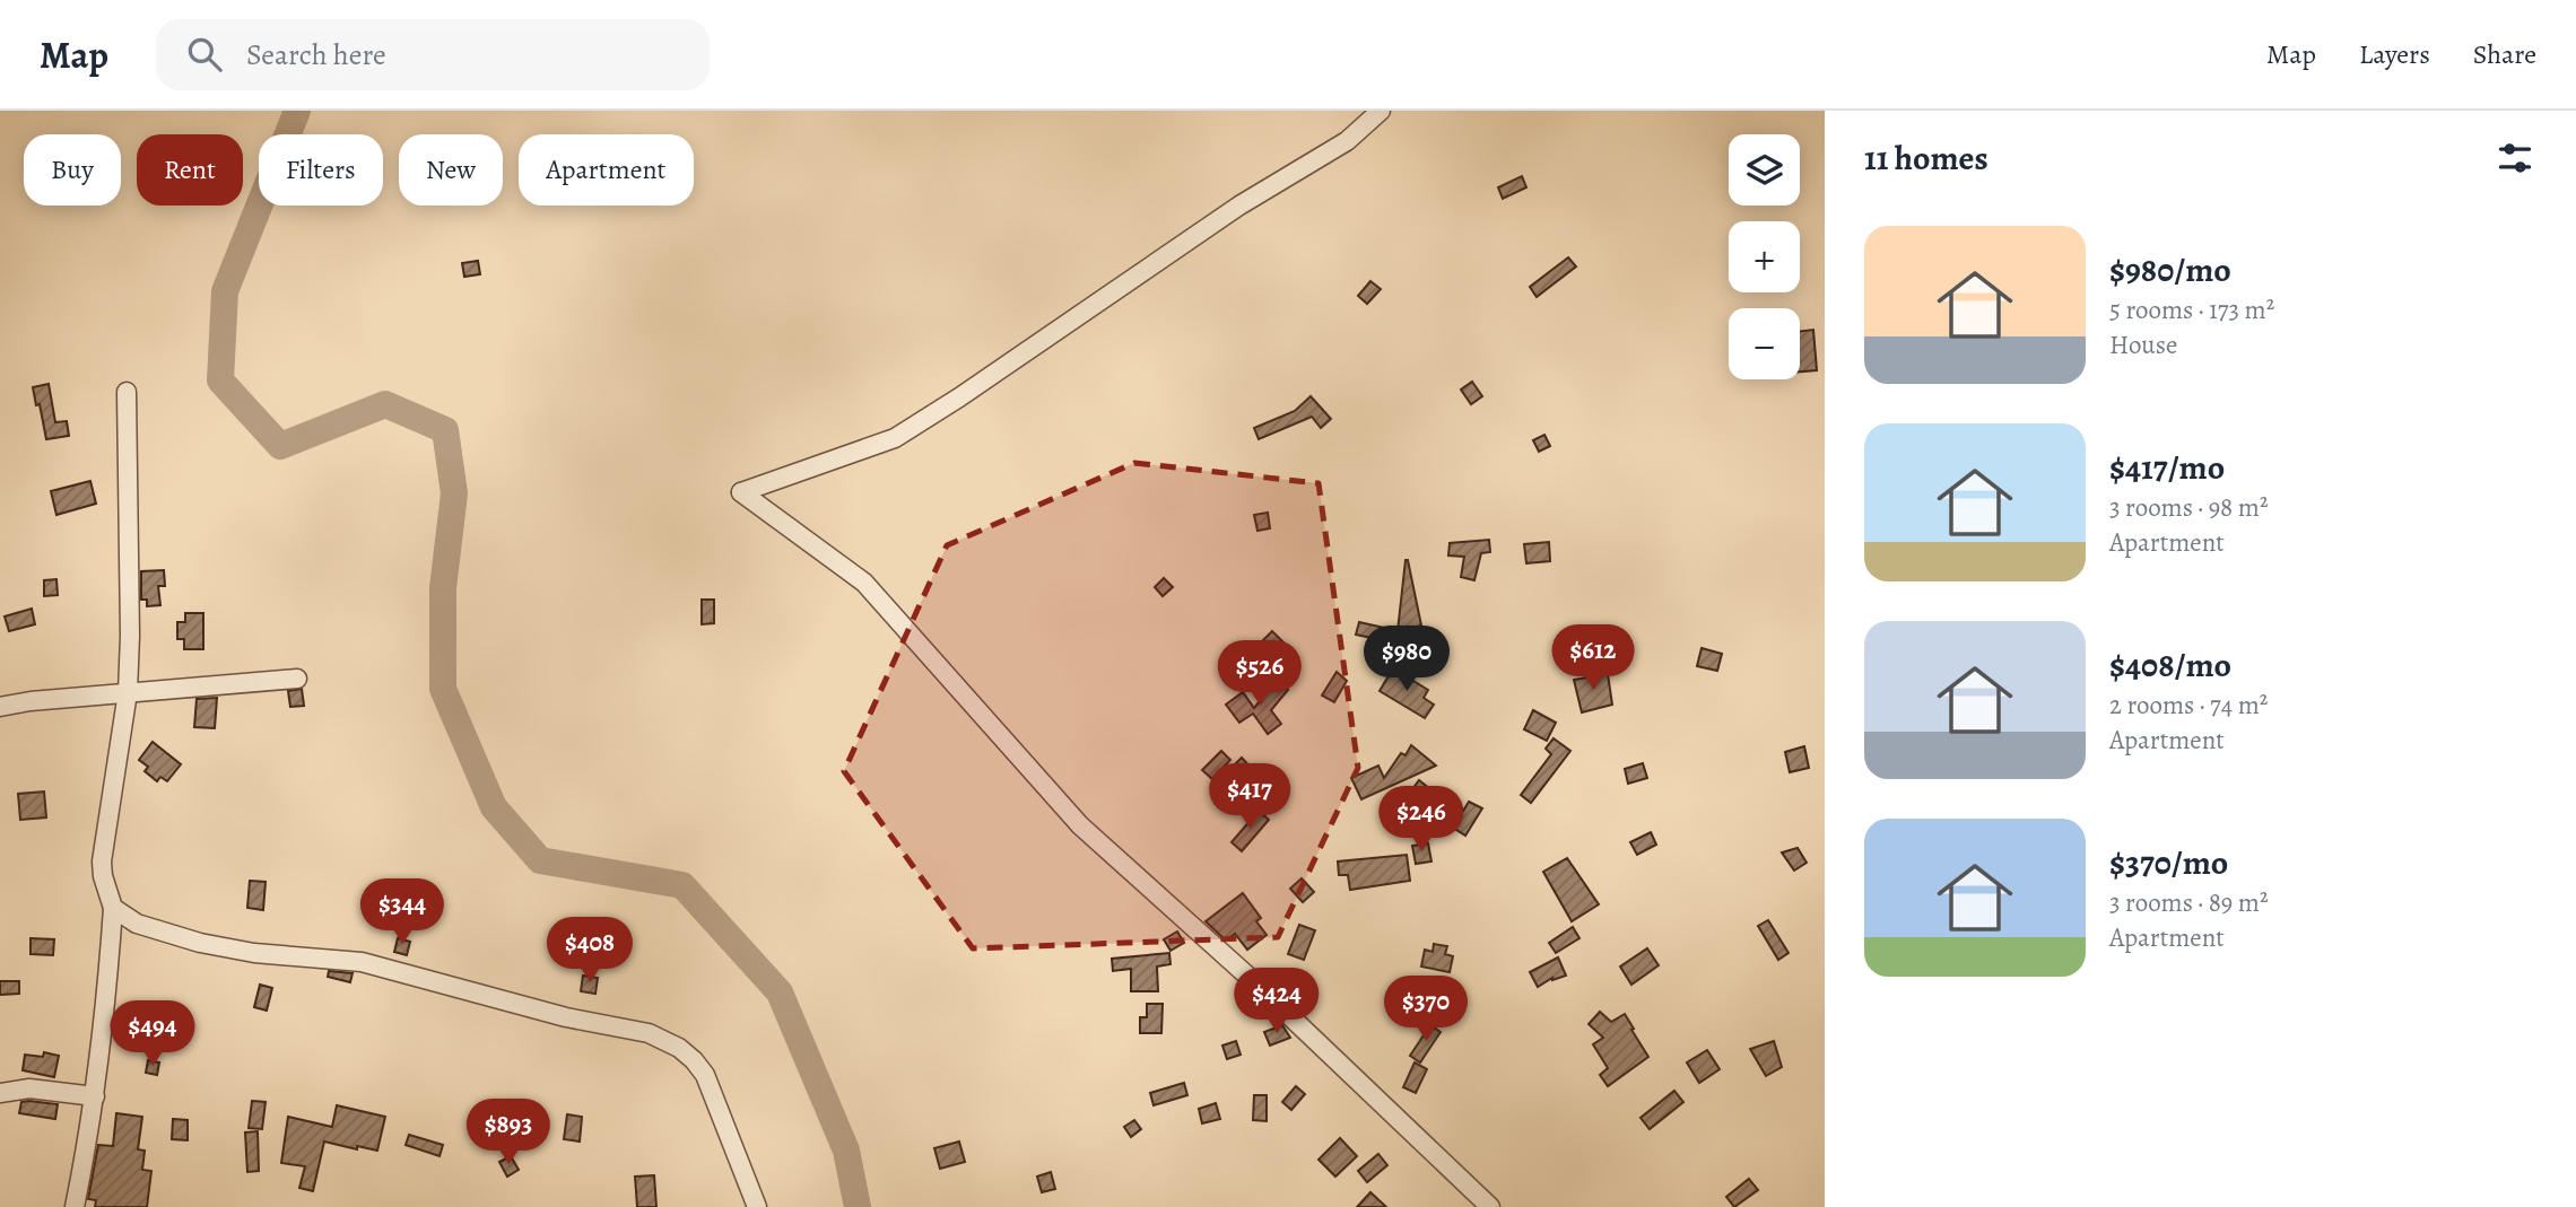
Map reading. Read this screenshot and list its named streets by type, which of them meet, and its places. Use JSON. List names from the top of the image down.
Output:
{
  "page": {
    "header": "Map",
    "search": "Search here",
    "nav": ["Map", "Layers", "Share"],
    "heading": "11 homes",
    "map_buttons": ["+", "−"],
    "chip": [
      "Buy",
      "Rent",
      "Filters",
      "New",
      "Apartment"
    ],
    "list": [
      {
        "name": "$980/mo",
        "note": "5 rooms · 173 m² · House"
      },
      {
        "name": "$417/mo",
        "note": "3 rooms · 98 m² · Apartment"
      },
      {
        "name": "$408/mo",
        "note": "2 rooms · 74 m² · Apartment"
      },
      {
        "name": "$370/mo",
        "note": "3 rooms · 89 m² · Apartment"
      }
    ],
    "price": [
      "$612",
      "$980",
      "$526",
      "$417",
      "$246",
      "$344",
      "$408",
      "$424",
      "$370",
      "$494",
      "$893"
    ]
  }
}
